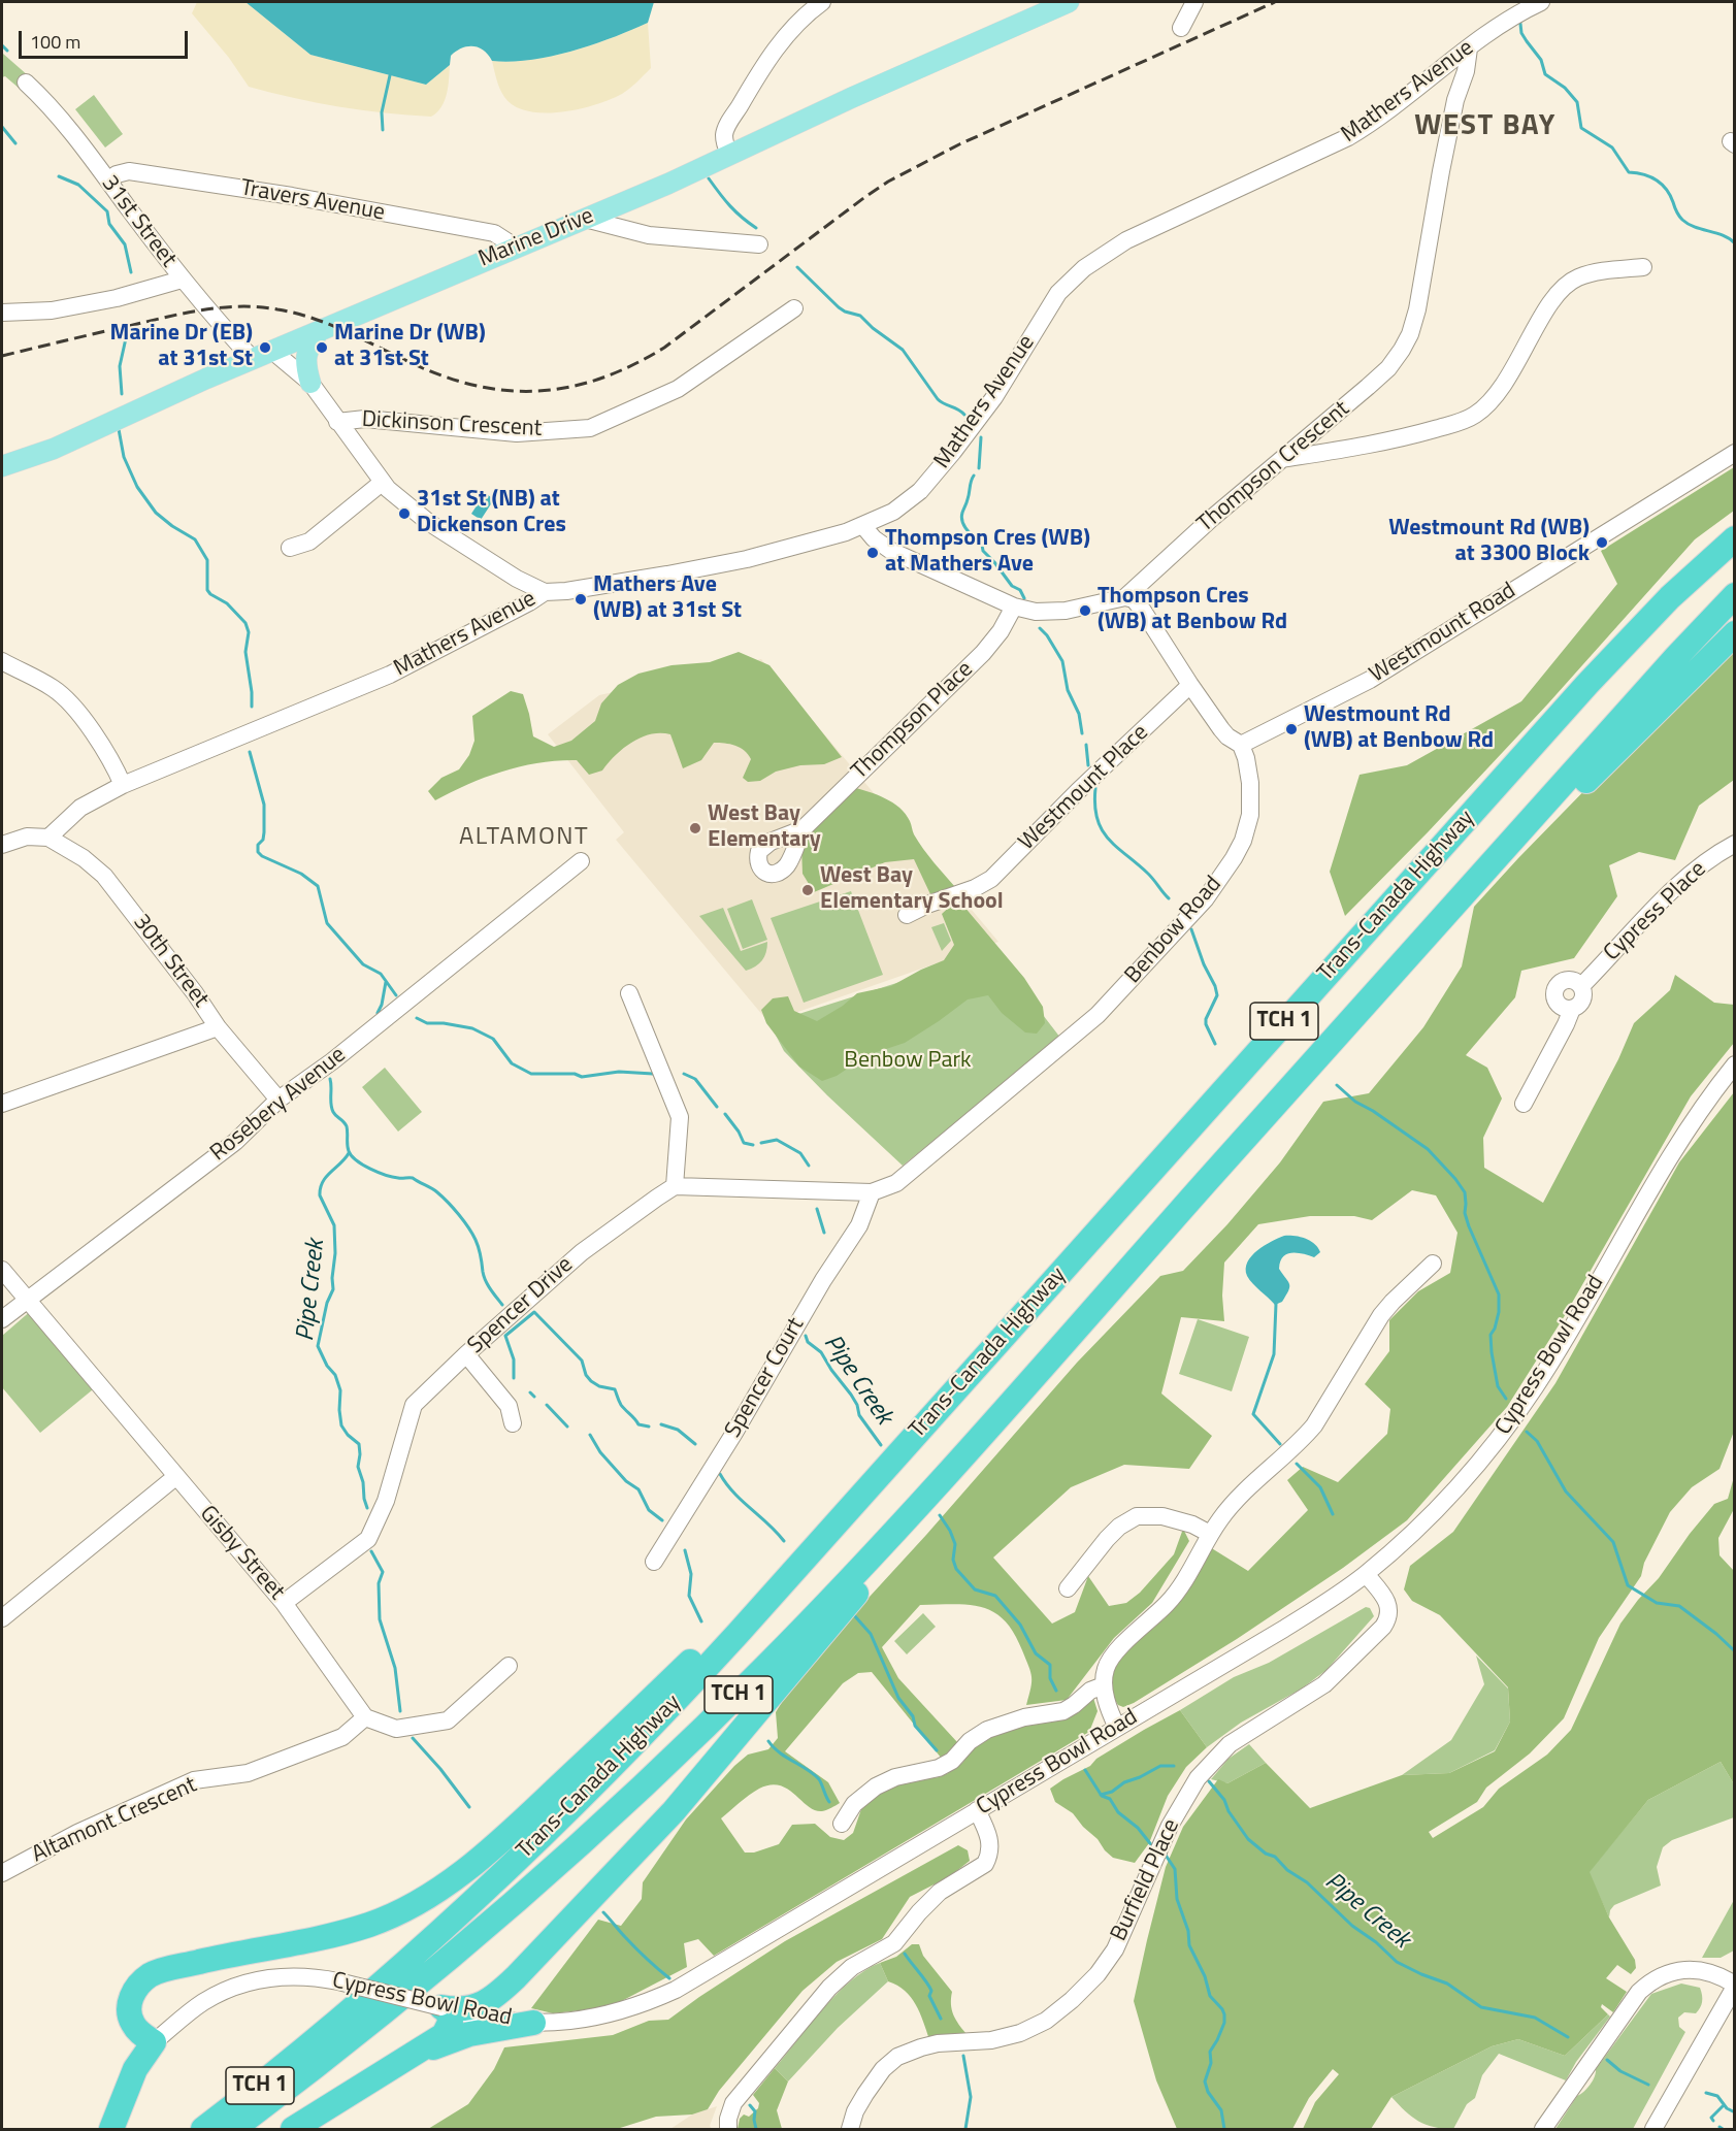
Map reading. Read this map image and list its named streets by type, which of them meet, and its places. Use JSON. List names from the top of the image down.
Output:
{
  "streets": {
    "highway": ["Trans-Canada Highway", "TCH 1"],
    "main road": ["Marine Drive"],
    "street": [
      "Mathers Avenue",
      "Travers Avenue",
      "31st Street",
      "Dickinson Crescent",
      "Thompson Crescent",
      "Westmount Road",
      "Thompson Place",
      "Westmount Place",
      "Cypress Place",
      "Benbow Road",
      "30th Street",
      "Rosebery Avenue",
      "Spencer Drive",
      "Cypress Bowl Road",
      "Spencer Court",
      "Gisby Street",
      "Altamont Crescent",
      "Burfield Place"
    ]
  },
  "crossings": [
    ["Mathers Avenue", "Thompson Crescent"],
    ["Mathers Avenue", "30th Street"],
    ["Travers Avenue", "31st Street"],
    ["Travers Avenue", "Marine Drive"],
    ["31st Street", "Marine Drive"],
    ["Westmount Road", "Benbow Road"],
    ["Benbow Road", "Spencer Court"],
    ["30th Street", "Rosebery Avenue"],
    ["Rosebery Avenue", "Gisby Street"],
    ["Spencer Drive", "Gisby Street"],
    ["Cypress Bowl Road", "Burfield Place"],
    ["Gisby Street", "Altamont Crescent"]
  ],
  "districts": ["WEST BAY", "ALTAMONT"],
  "water": ["Pipe Creek"],
  "parks": ["Benbow Park"],
  "places": [
    "Marine Dr (EB) at 31st St",
    "Marine Dr (WB) at 31st St",
    "31st St (NB) at Dickenson Cres",
    "Westmount Rd (WB) at 3300 Block",
    "Thompson Cres (WB) at Mathers Ave",
    "Mathers Ave (WB) at 31st St",
    "Thompson Cres (WB) at Benbow Rd",
    "Westmount Rd (WB) at Benbow Rd",
    "West Bay Elementary",
    "West Bay Elementary School"
  ],
  "scale_bar": "100 m"
}
